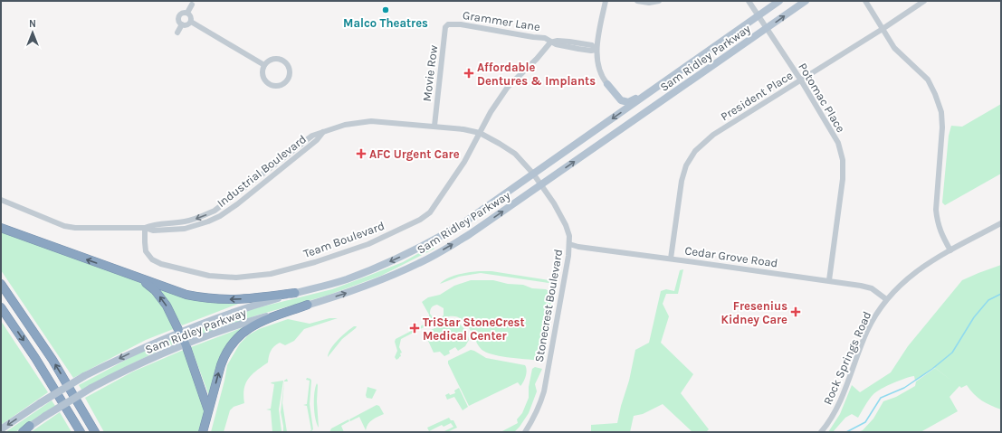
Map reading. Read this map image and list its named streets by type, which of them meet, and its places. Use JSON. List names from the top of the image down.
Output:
{
  "streets": {
    "main road": ["Sam Ridley Parkway"],
    "street": [
      "Grammer Lane",
      "Movie Row",
      "President Place",
      "Potomac Place",
      "Industrial Boulevard",
      "Team Boulevard",
      "Cedar Grove Road",
      "Stonecrest Boulevard",
      "Rock Springs Road"
    ]
  },
  "crossings": [
    ["Grammer Lane", "Movie Row"],
    ["Grammer Lane", "Team Boulevard"],
    ["Sam Ridley Parkway", "Potomac Place"],
    ["Sam Ridley Parkway", "Industrial Boulevard"],
    ["Sam Ridley Parkway", "Stonecrest Boulevard"],
    ["Movie Row", "Industrial Boulevard"],
    ["President Place", "Potomac Place"],
    ["President Place", "Cedar Grove Road"],
    ["Potomac Place", "Cedar Grove Road"],
    ["Industrial Boulevard", "Team Boulevard"],
    ["Industrial Boulevard", "Stonecrest Boulevard"],
    ["Cedar Grove Road", "Stonecrest Boulevard"],
    ["Cedar Grove Road", "Rock Springs Road"]
  ],
  "places": {
    "other": ["Malco Theatres"],
    "health": [
      "Affordable Dentures & Implants",
      "AFC Urgent Care",
      "Fresenius Kidney Care",
      "TriStar StoneCrest Medical Center"
    ]
  },
  "north": "top"
}
